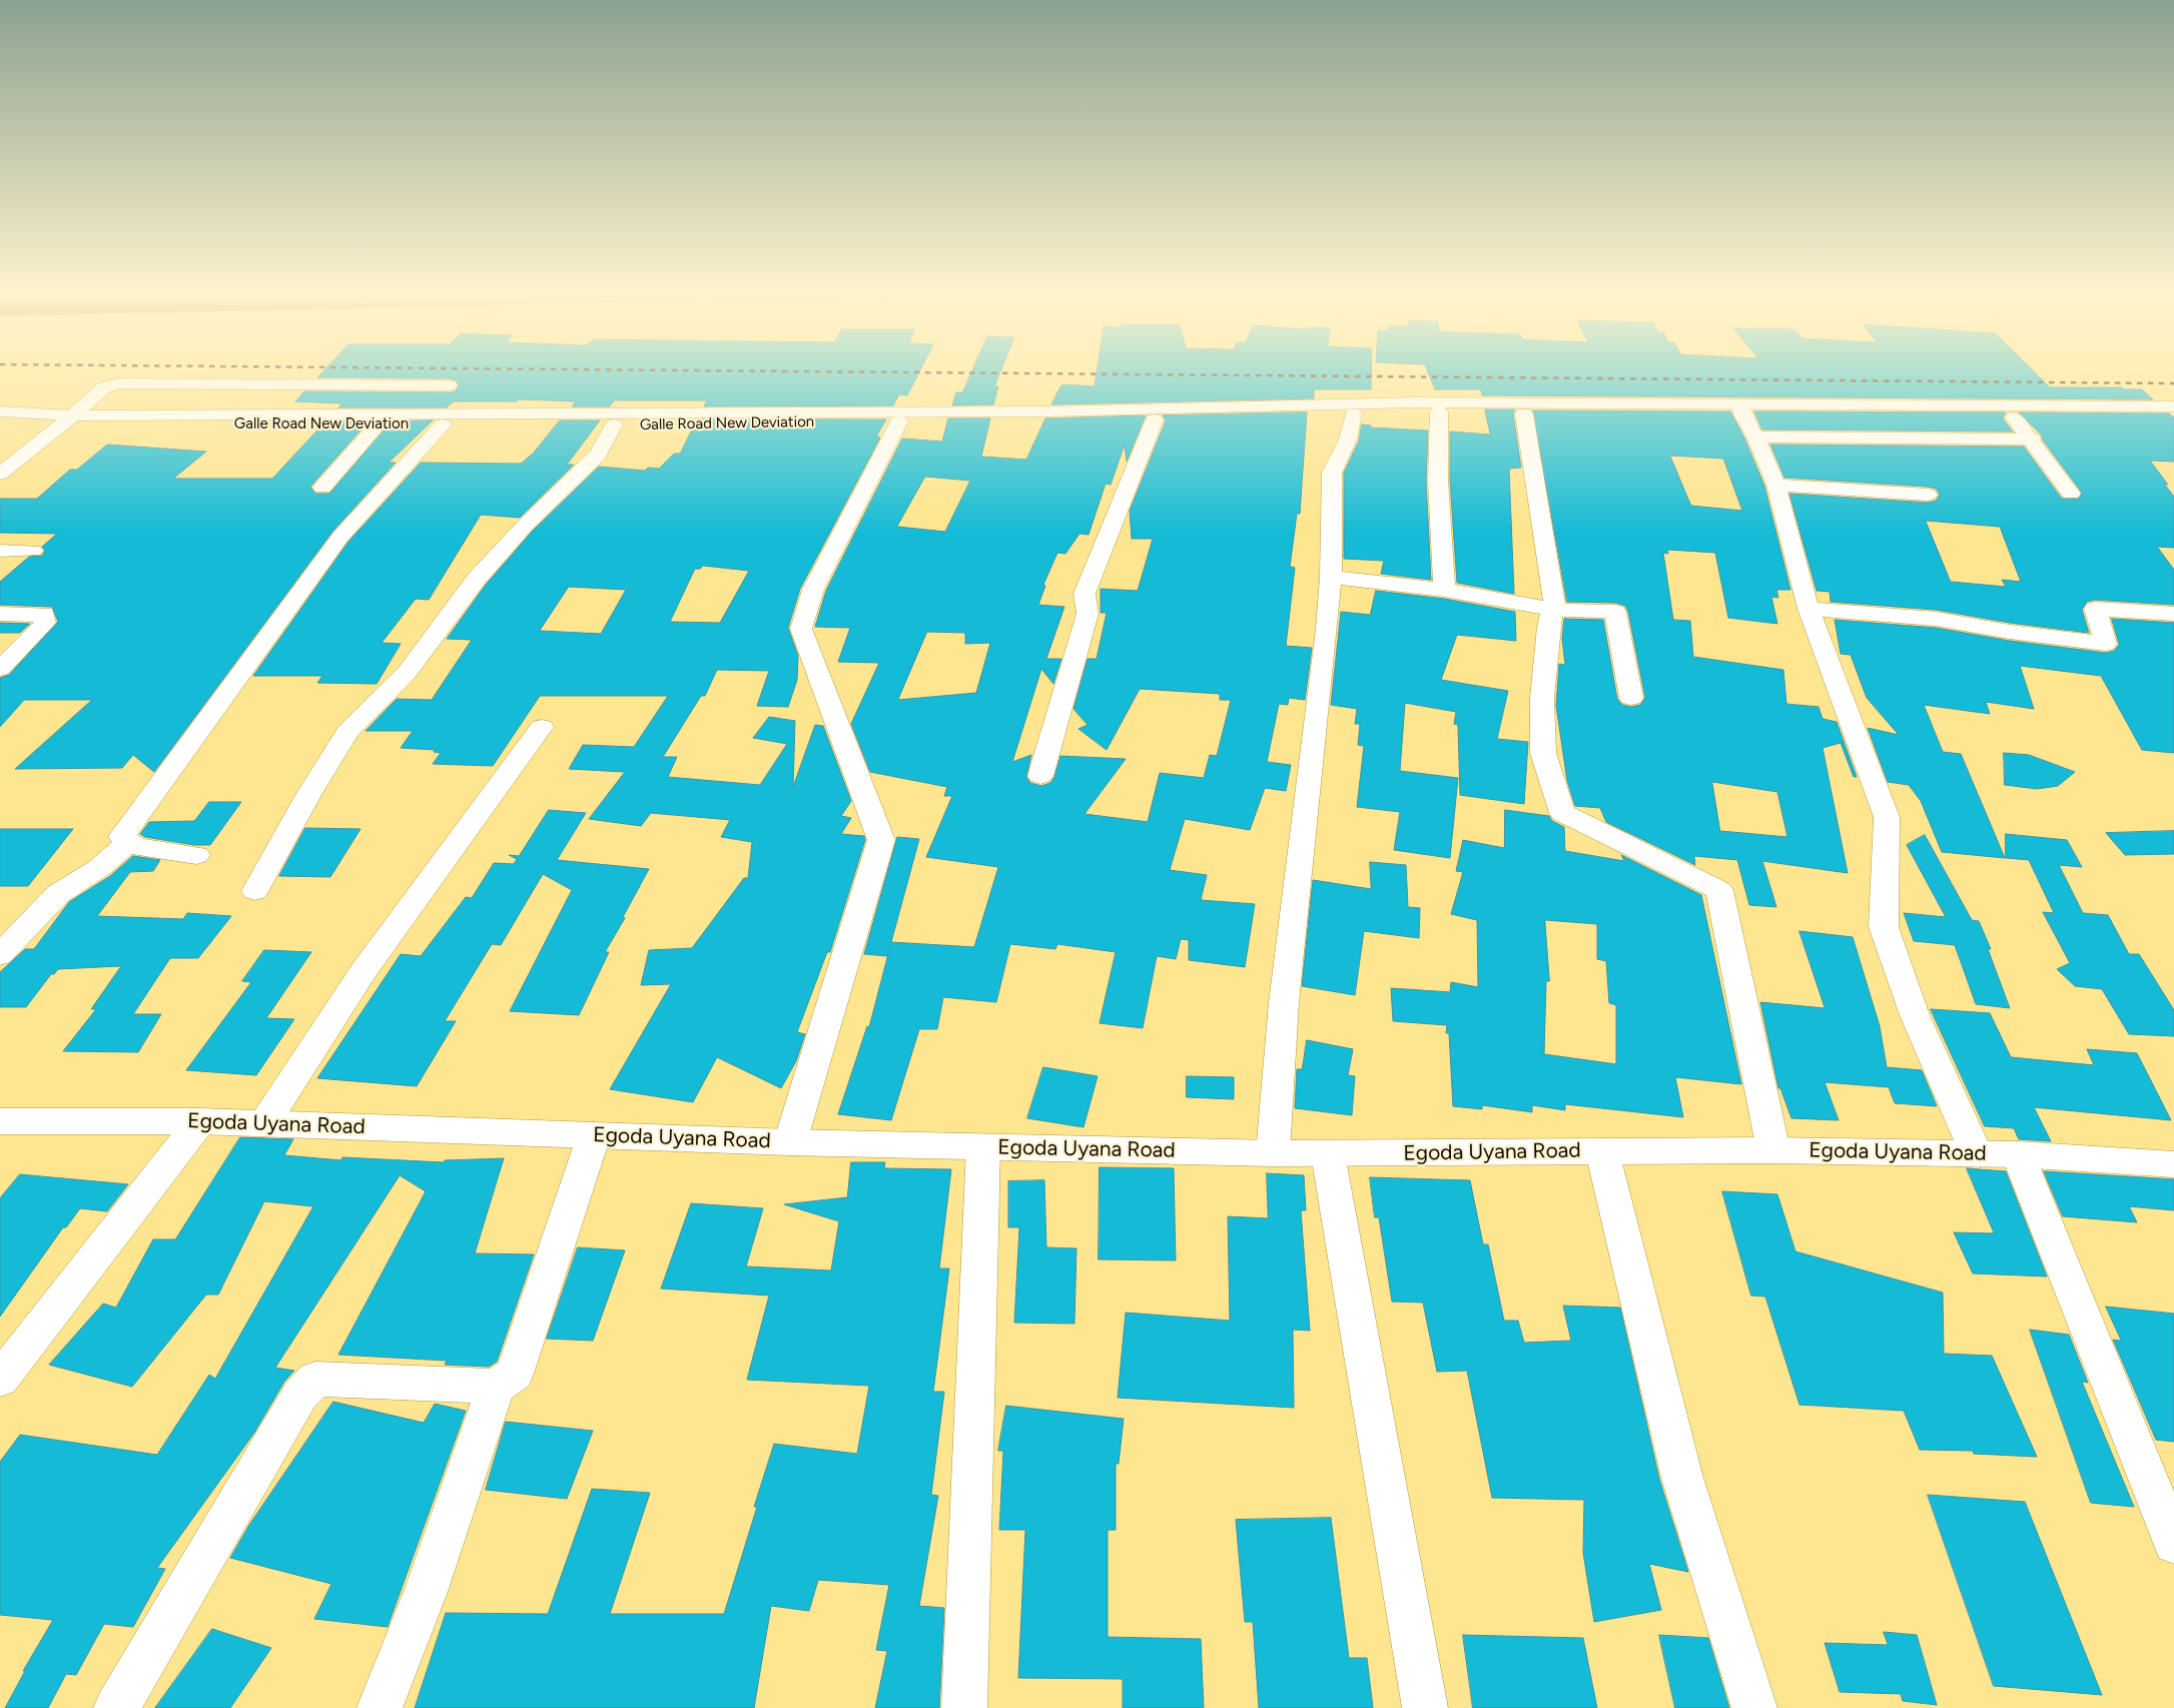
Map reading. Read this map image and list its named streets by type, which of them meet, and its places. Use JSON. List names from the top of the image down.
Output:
{
  "streets": {
    "street": ["Galle Road New Deviation", "Egoda Uyana Road"]
  }
}
